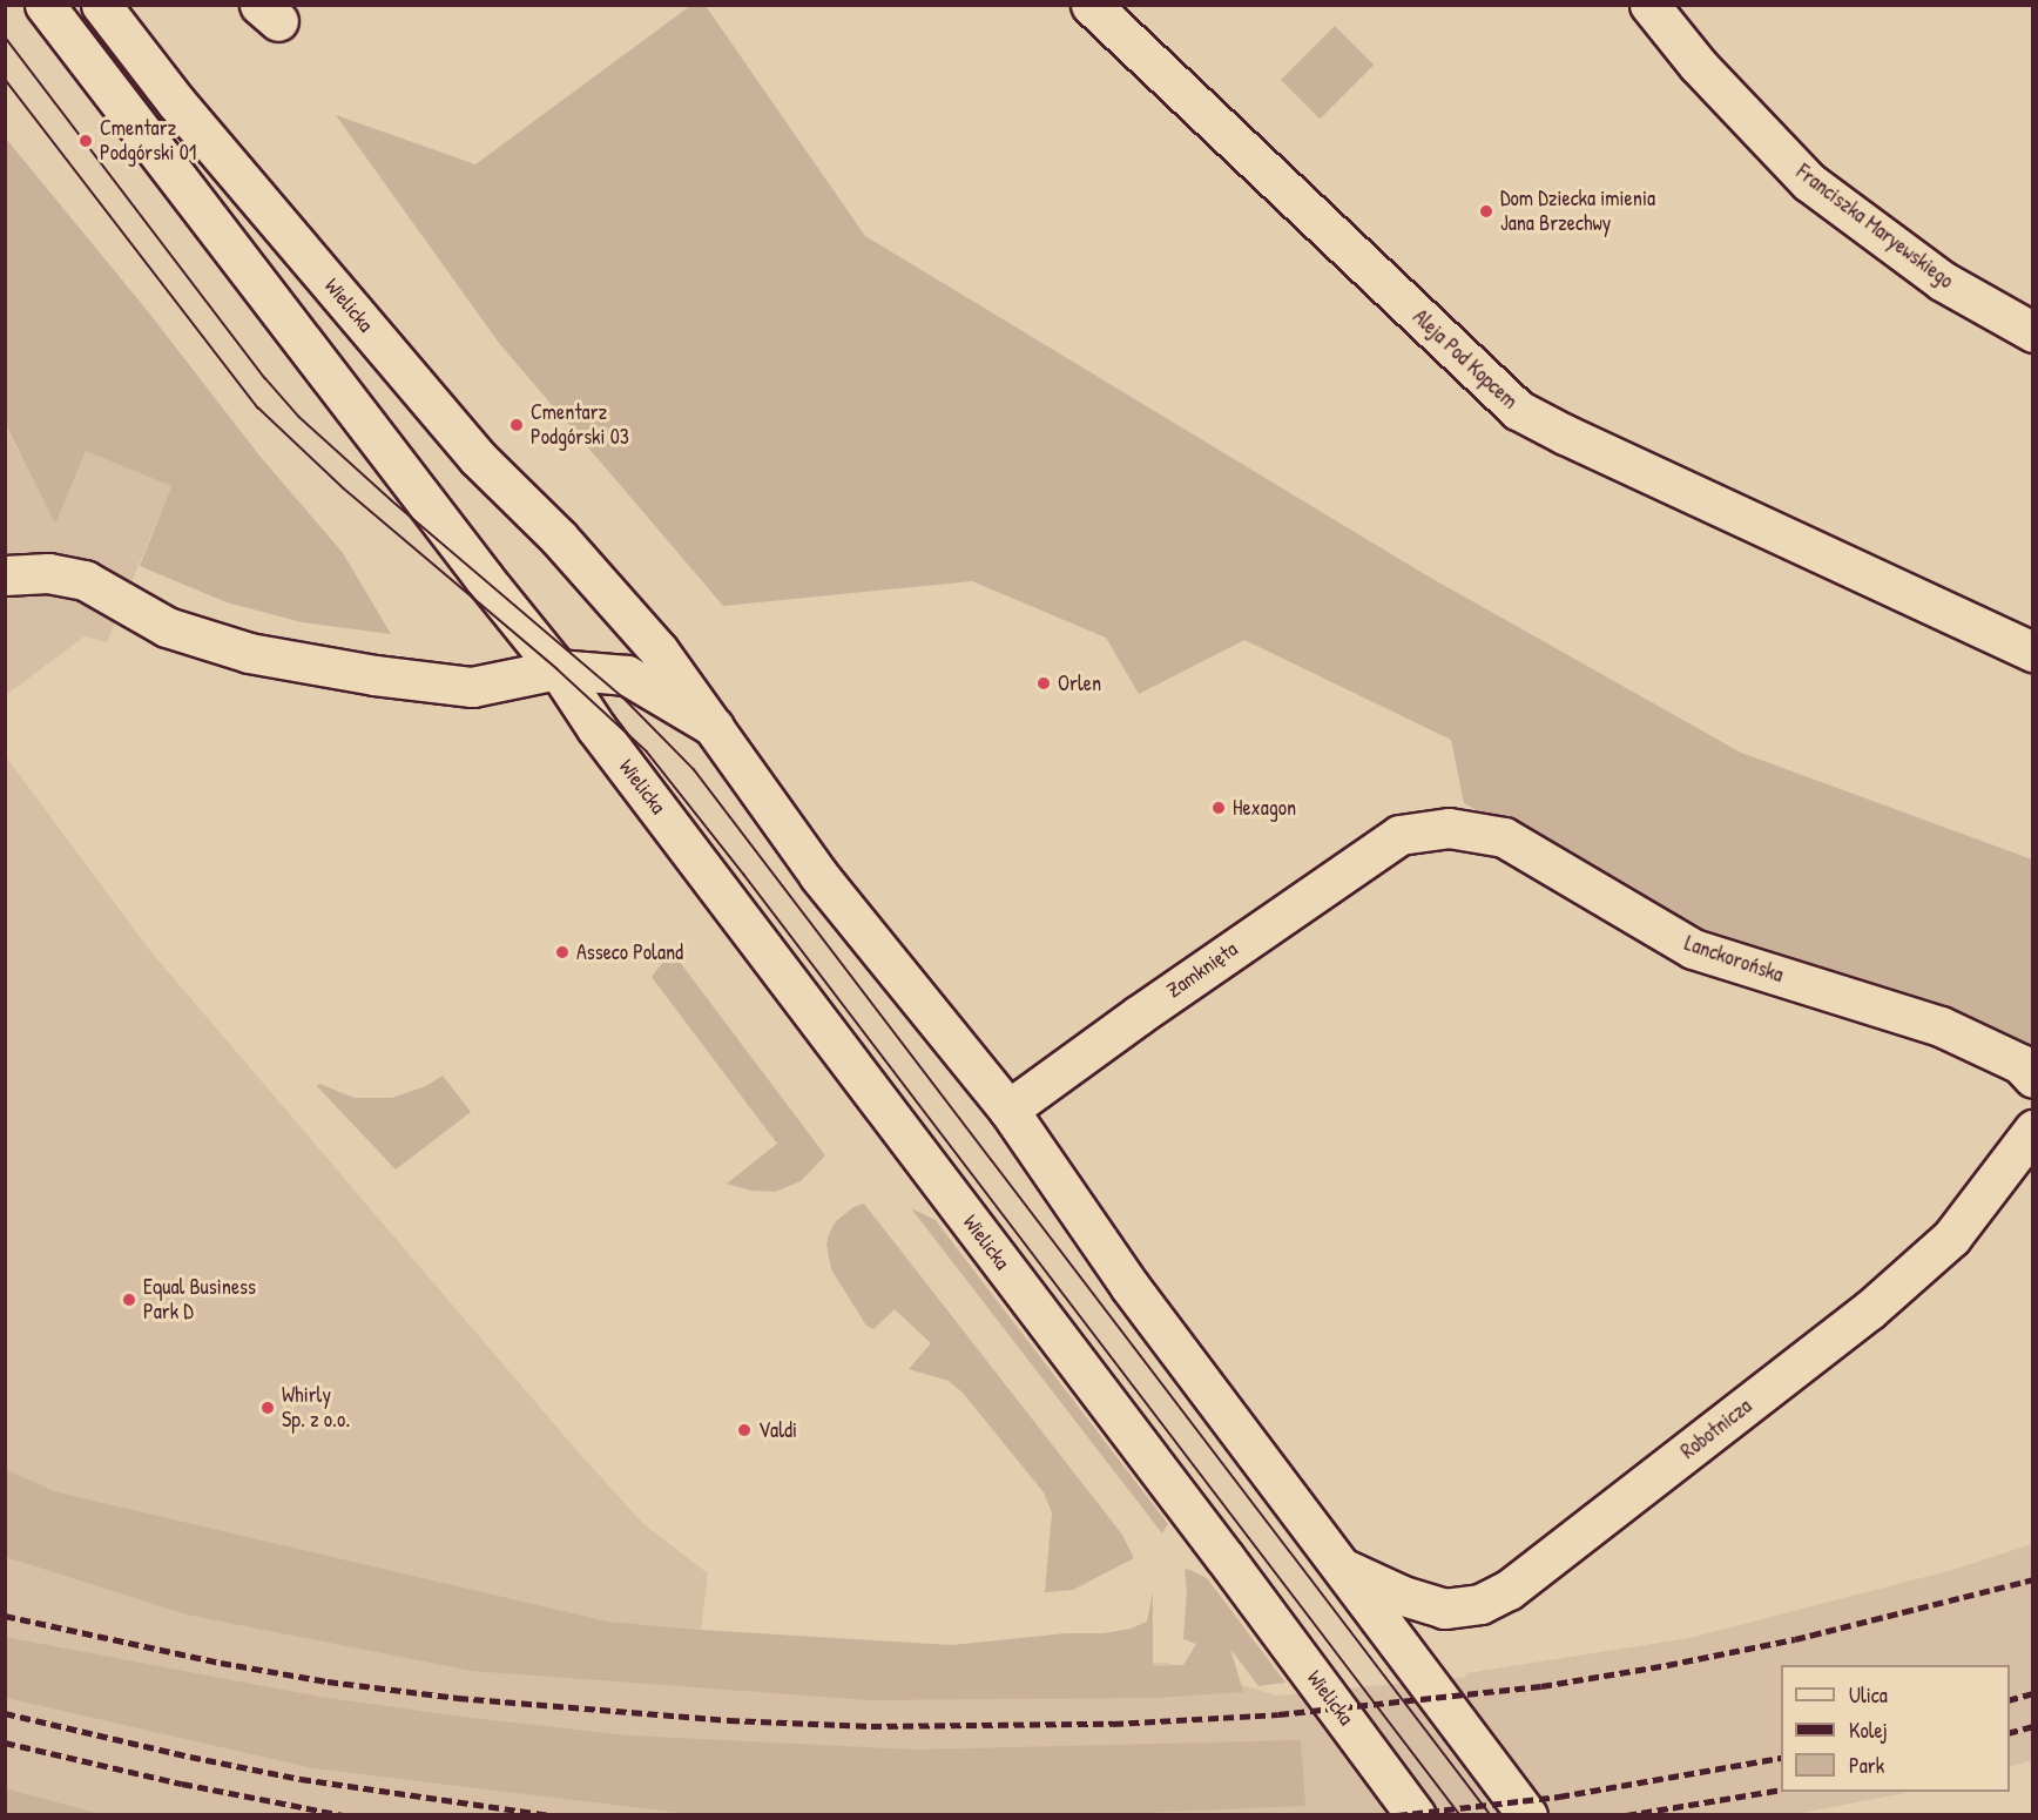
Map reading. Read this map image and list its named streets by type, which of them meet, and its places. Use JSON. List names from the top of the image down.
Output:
{
  "streets": {
    "main road": [
      "Franciszka Maryewskiego",
      "Wielicka",
      "Aleja Pod Kopcem",
      "Lanckorońska",
      "Zamknięta",
      "Robotnicza"
    ]
  },
  "crossings": [
    ["Wielicka", "Zamknięta"],
    ["Wielicka", "Robotnicza"],
    ["Lanckorońska", "Zamknięta"]
  ],
  "places": [
    "Cmentarz Podgórski 01",
    "Dom Dziecka imienia Jana Brzechwy",
    "Cmentarz Podgórski 03",
    "Orlen",
    "Hexagon",
    "Asseco Poland",
    "Equal Business Park D",
    "Whirly Sp. z o.o.",
    "Valdi"
  ],
  "legend": ["Ulica", "Kolej", "Park"]
}
